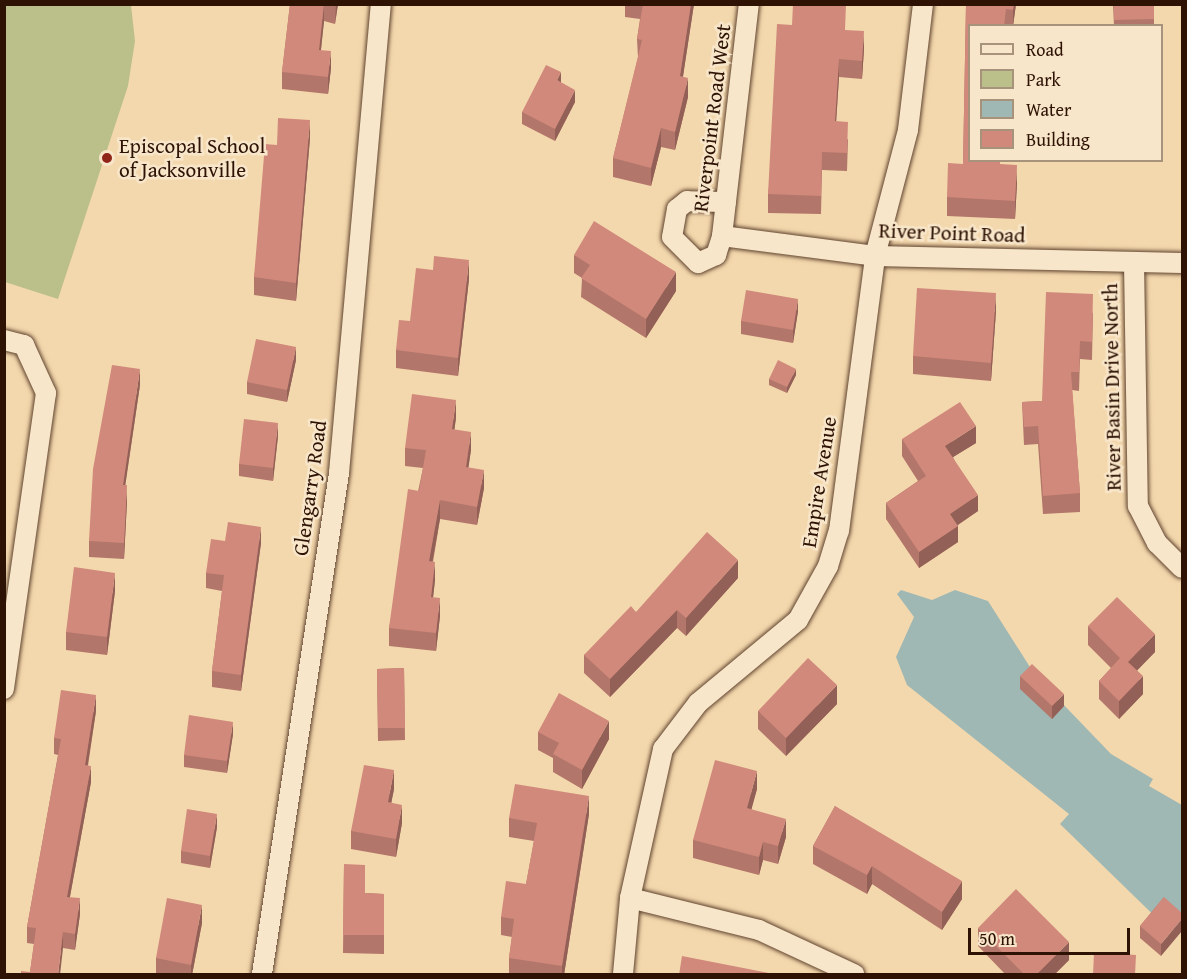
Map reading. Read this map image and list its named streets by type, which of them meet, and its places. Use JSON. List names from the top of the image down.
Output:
{
  "streets": {
    "street": [
      "Riverpoint Road West",
      "River Point Road",
      "River Basin Drive North",
      "Empire Avenue",
      "Glengarry Road"
    ]
  },
  "crossings": [
    ["Riverpoint Road West", "River Point Road"],
    ["River Point Road", "River Basin Drive North"],
    ["River Point Road", "Empire Avenue"]
  ],
  "places": ["Episcopal School of Jacksonville"],
  "legend": [
    "Road",
    "Park",
    "Water",
    "Building"
  ],
  "scale_bar": "50 m"
}
